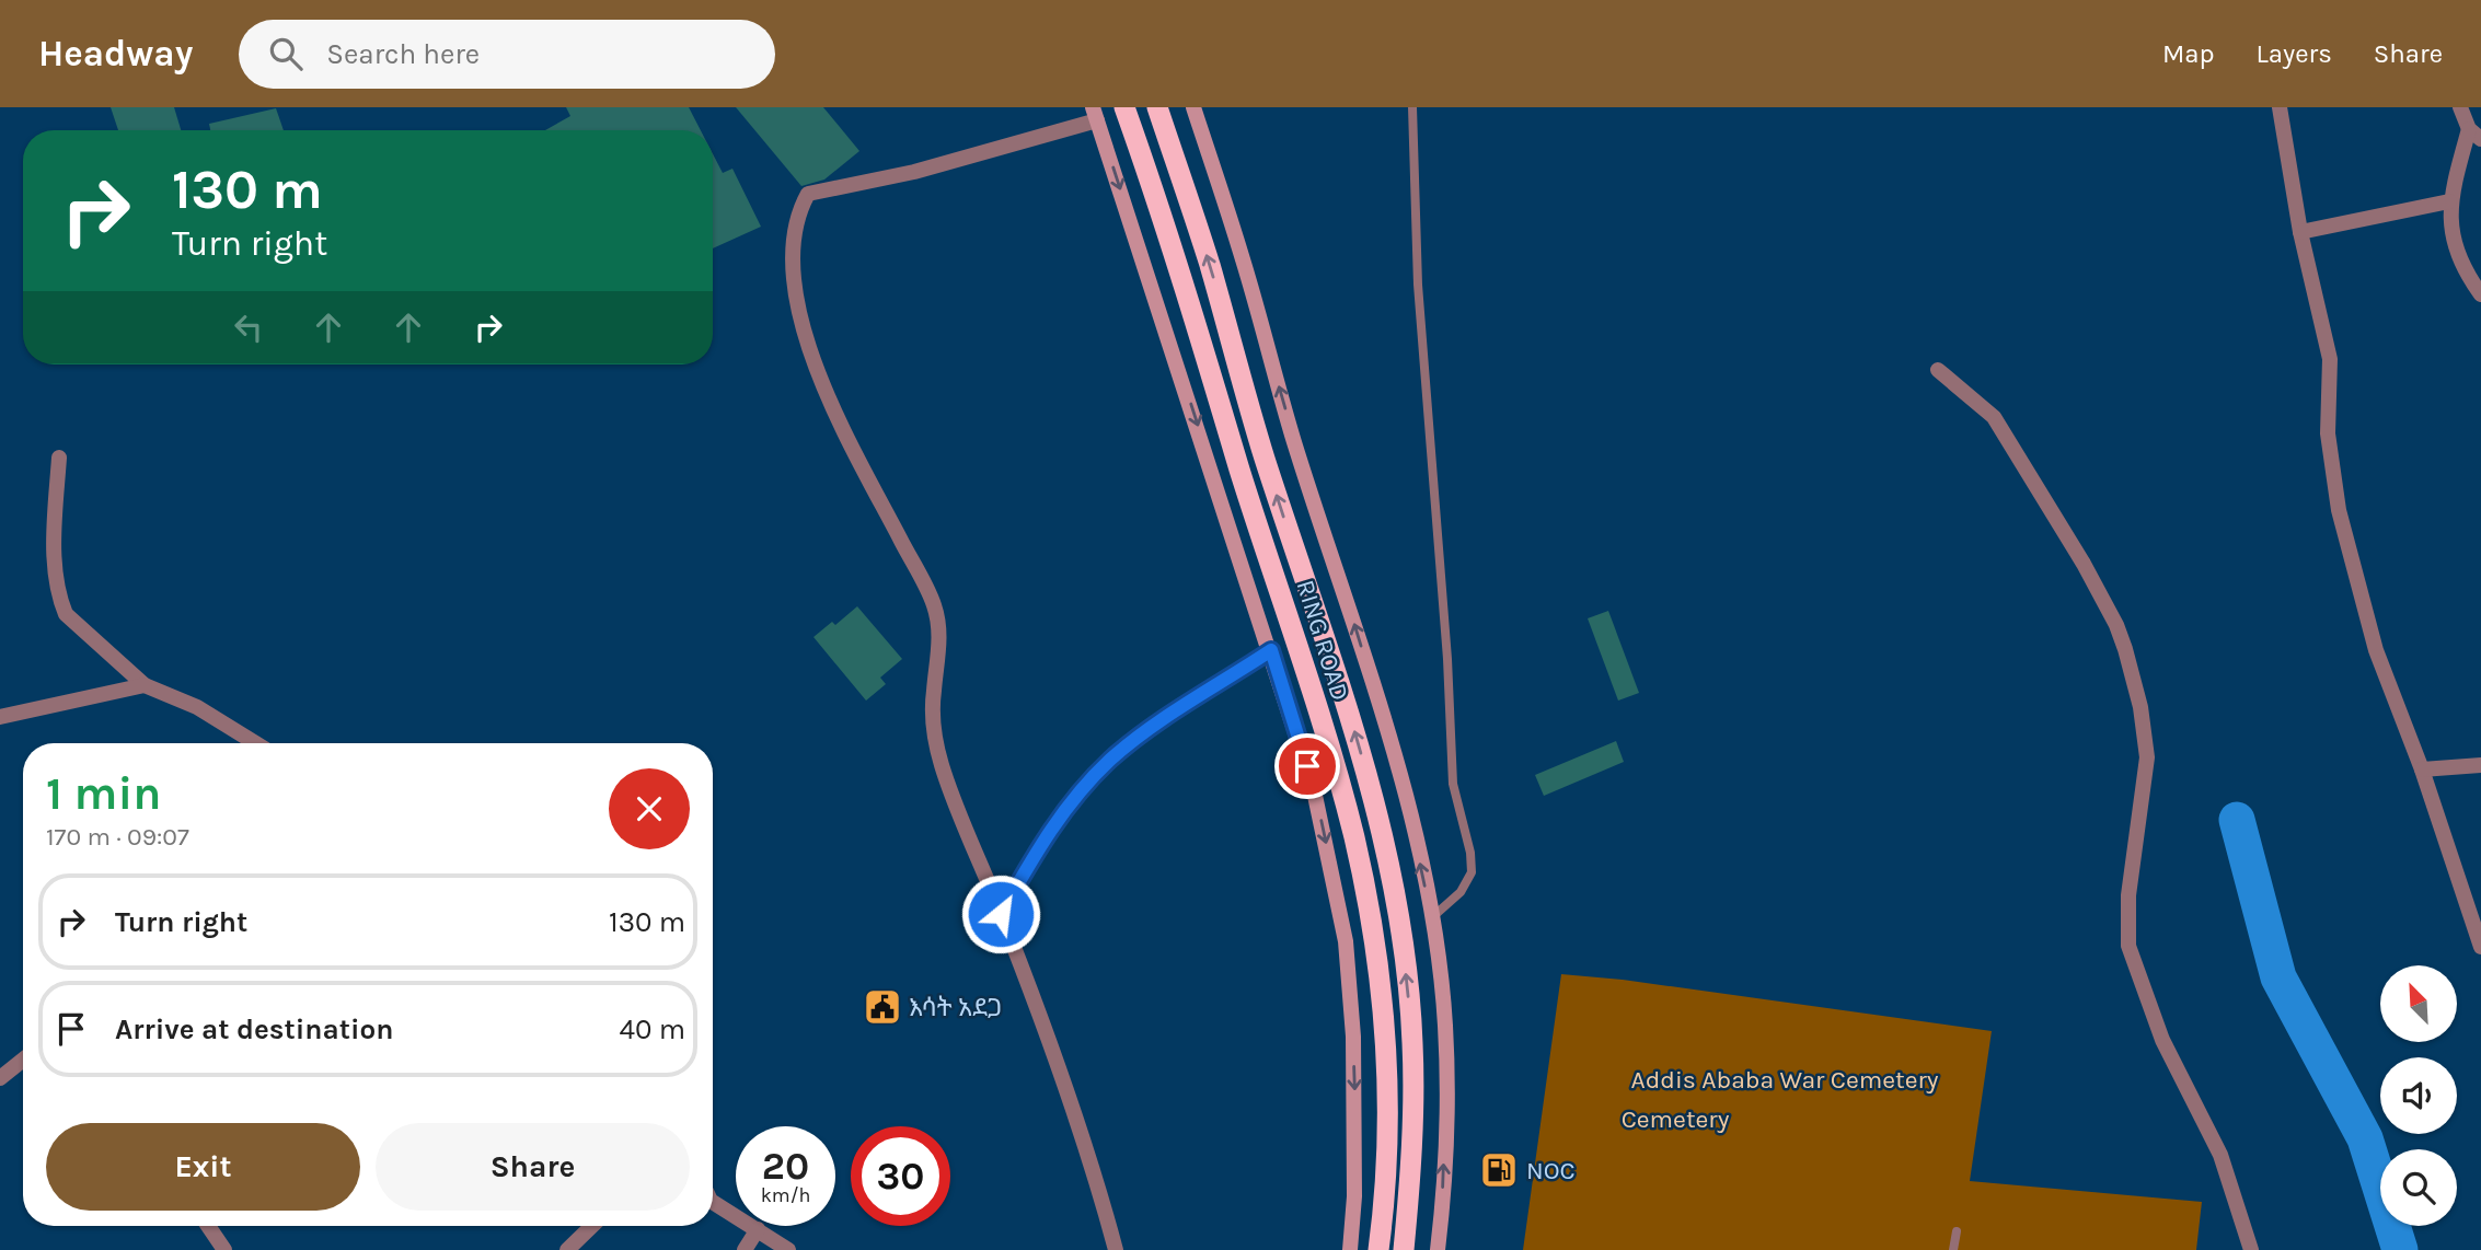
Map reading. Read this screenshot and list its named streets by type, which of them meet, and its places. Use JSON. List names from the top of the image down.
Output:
{
  "streets": {
    "highway": ["RING ROAD"]
  },
  "parks": ["Addis Ababa War Cemetery", "Cemetery"],
  "places": {
    "public building": ["እሳት አደጋ"],
    "fuel station": ["NOC"]
  },
  "north": "top left",
  "page": {
    "header": "Headway",
    "search": "Search here",
    "nav": ["Map", "Layers", "Share"],
    "turn": ["130 m", "Turn right"],
    "heading": ["1 min", "170 m · 09:07"],
    "list": [
      {
        "name": "Turn right",
        "value": "130 m"
      },
      {
        "name": "Arrive at destination",
        "value": "40 m"
      }
    ],
    "buttons": ["Exit", "Share"],
    "speed": "20 km/h",
    "limit": "30"
  }
}
